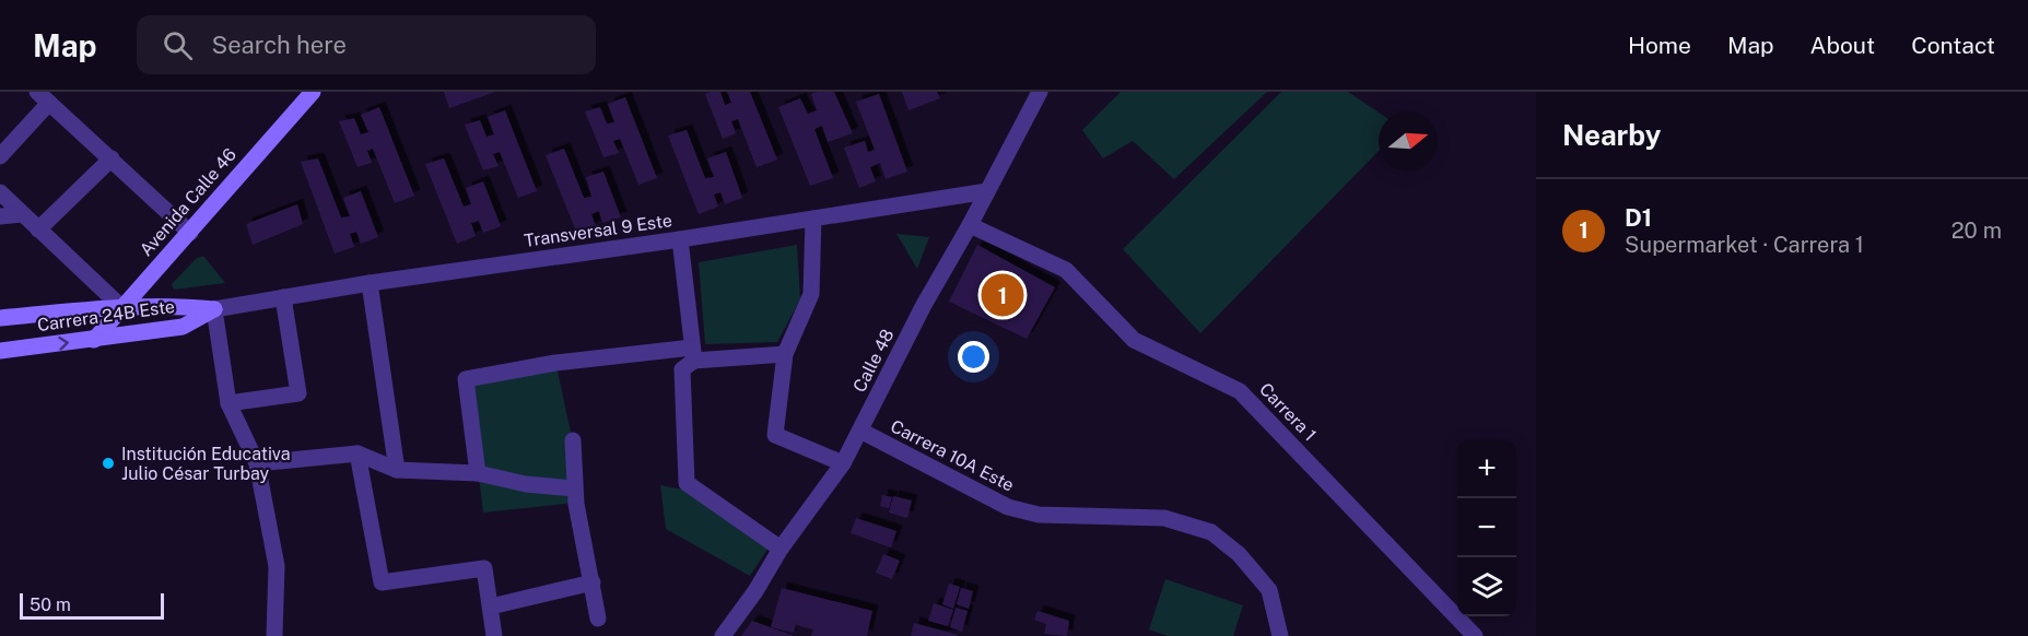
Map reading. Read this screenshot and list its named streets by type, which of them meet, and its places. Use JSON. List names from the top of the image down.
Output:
{
  "streets": {
    "main road": ["Avenida Calle 46", "Carrera 24B Este"],
    "street": [
      "Transversal 9 Este",
      "Calle 48",
      "Carrera 1",
      "Carrera 10A Este"
    ]
  },
  "crossings": [
    ["Avenida Calle 46", "Carrera 24B Este"],
    ["Transversal 9 Este", "Carrera 24B Este"],
    ["Transversal 9 Este", "Calle 48"],
    ["Calle 48", "Carrera 1"],
    ["Calle 48", "Carrera 10A Este"]
  ],
  "places": ["Institución Educativa Julio César Turbay"],
  "scale_bar": "50 m",
  "north": "right",
  "page": {
    "header": "Map",
    "search": "Search here",
    "nav": [
      "Home",
      "Map",
      "About",
      "Contact"
    ],
    "heading": "Nearby",
    "list": [
      {
        "mark": "1",
        "name": "D1",
        "note": "Supermarket · Carrera 1",
        "value": "20 m"
      }
    ],
    "pins": "1",
    "map_buttons": ["+", "−"],
    "scale": "50 m"
  }
}
